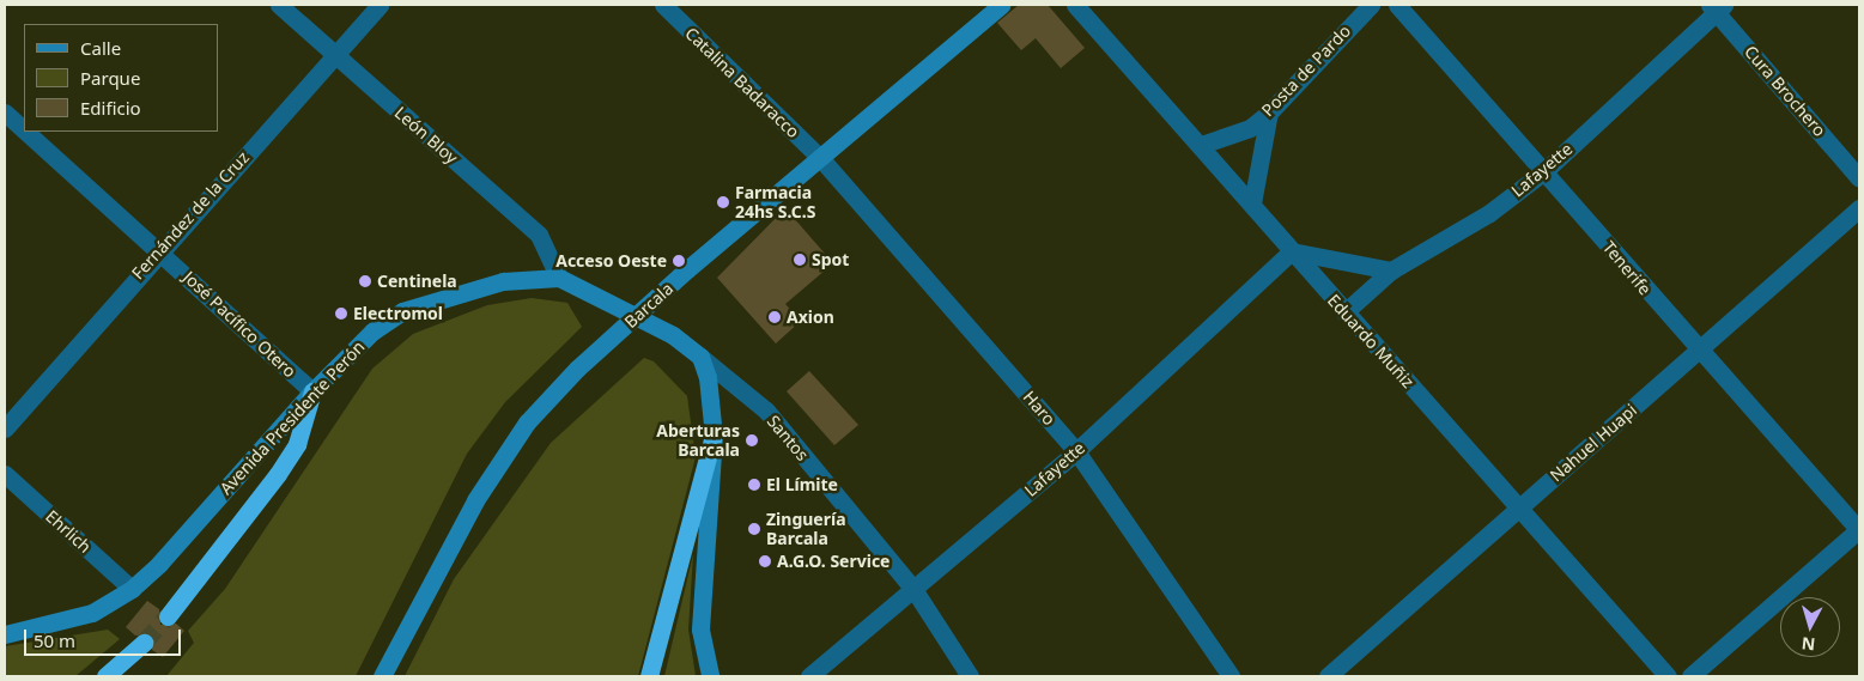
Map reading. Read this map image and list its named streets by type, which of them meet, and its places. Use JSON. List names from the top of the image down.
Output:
{
  "streets": {
    "street": [
      "Posta de Pardo",
      "Catalina Badaracco",
      "Cura Brochero",
      "León Bloy",
      "Lafayette",
      "Fernández de la Cruz",
      "Tenerife",
      "Barcala",
      "José Pacífico Otero",
      "Eduardo Muñiz",
      "Haro",
      "Avenida Presidente Perón",
      "Santos",
      "Nahuel Huapi",
      "Ehrlich"
    ]
  },
  "crossings": [
    ["Posta de Pardo", "Eduardo Muñiz"],
    ["Catalina Badaracco", "Barcala"],
    ["Catalina Badaracco", "Haro"],
    ["Cura Brochero", "Lafayette"],
    ["León Bloy", "Fernández de la Cruz"],
    ["León Bloy", "Avenida Presidente Perón"],
    ["Lafayette", "Tenerife"],
    ["Lafayette", "Eduardo Muñiz"],
    ["Lafayette", "Haro"],
    ["Lafayette", "Santos"],
    ["Fernández de la Cruz", "José Pacífico Otero"],
    ["Tenerife", "Nahuel Huapi"],
    ["Barcala", "Haro"],
    ["Barcala", "Avenida Presidente Perón"],
    ["José Pacífico Otero", "Avenida Presidente Perón"],
    ["Eduardo Muñiz", "Nahuel Huapi"],
    ["Avenida Presidente Perón", "Santos"],
    ["Avenida Presidente Perón", "Ehrlich"]
  ],
  "places": [
    "Farmacia 24hs S.C.S",
    "Spot",
    "Acceso Oeste",
    "Centinela",
    "Electromol",
    "Axion",
    "Aberturas Barcala",
    "El Límite",
    "Zinguería Barcala",
    "A.G.O. Service"
  ],
  "legend": ["Calle", "Parque", "Edificio"],
  "scale_bar": "50 m",
  "north": "bottom"
}
